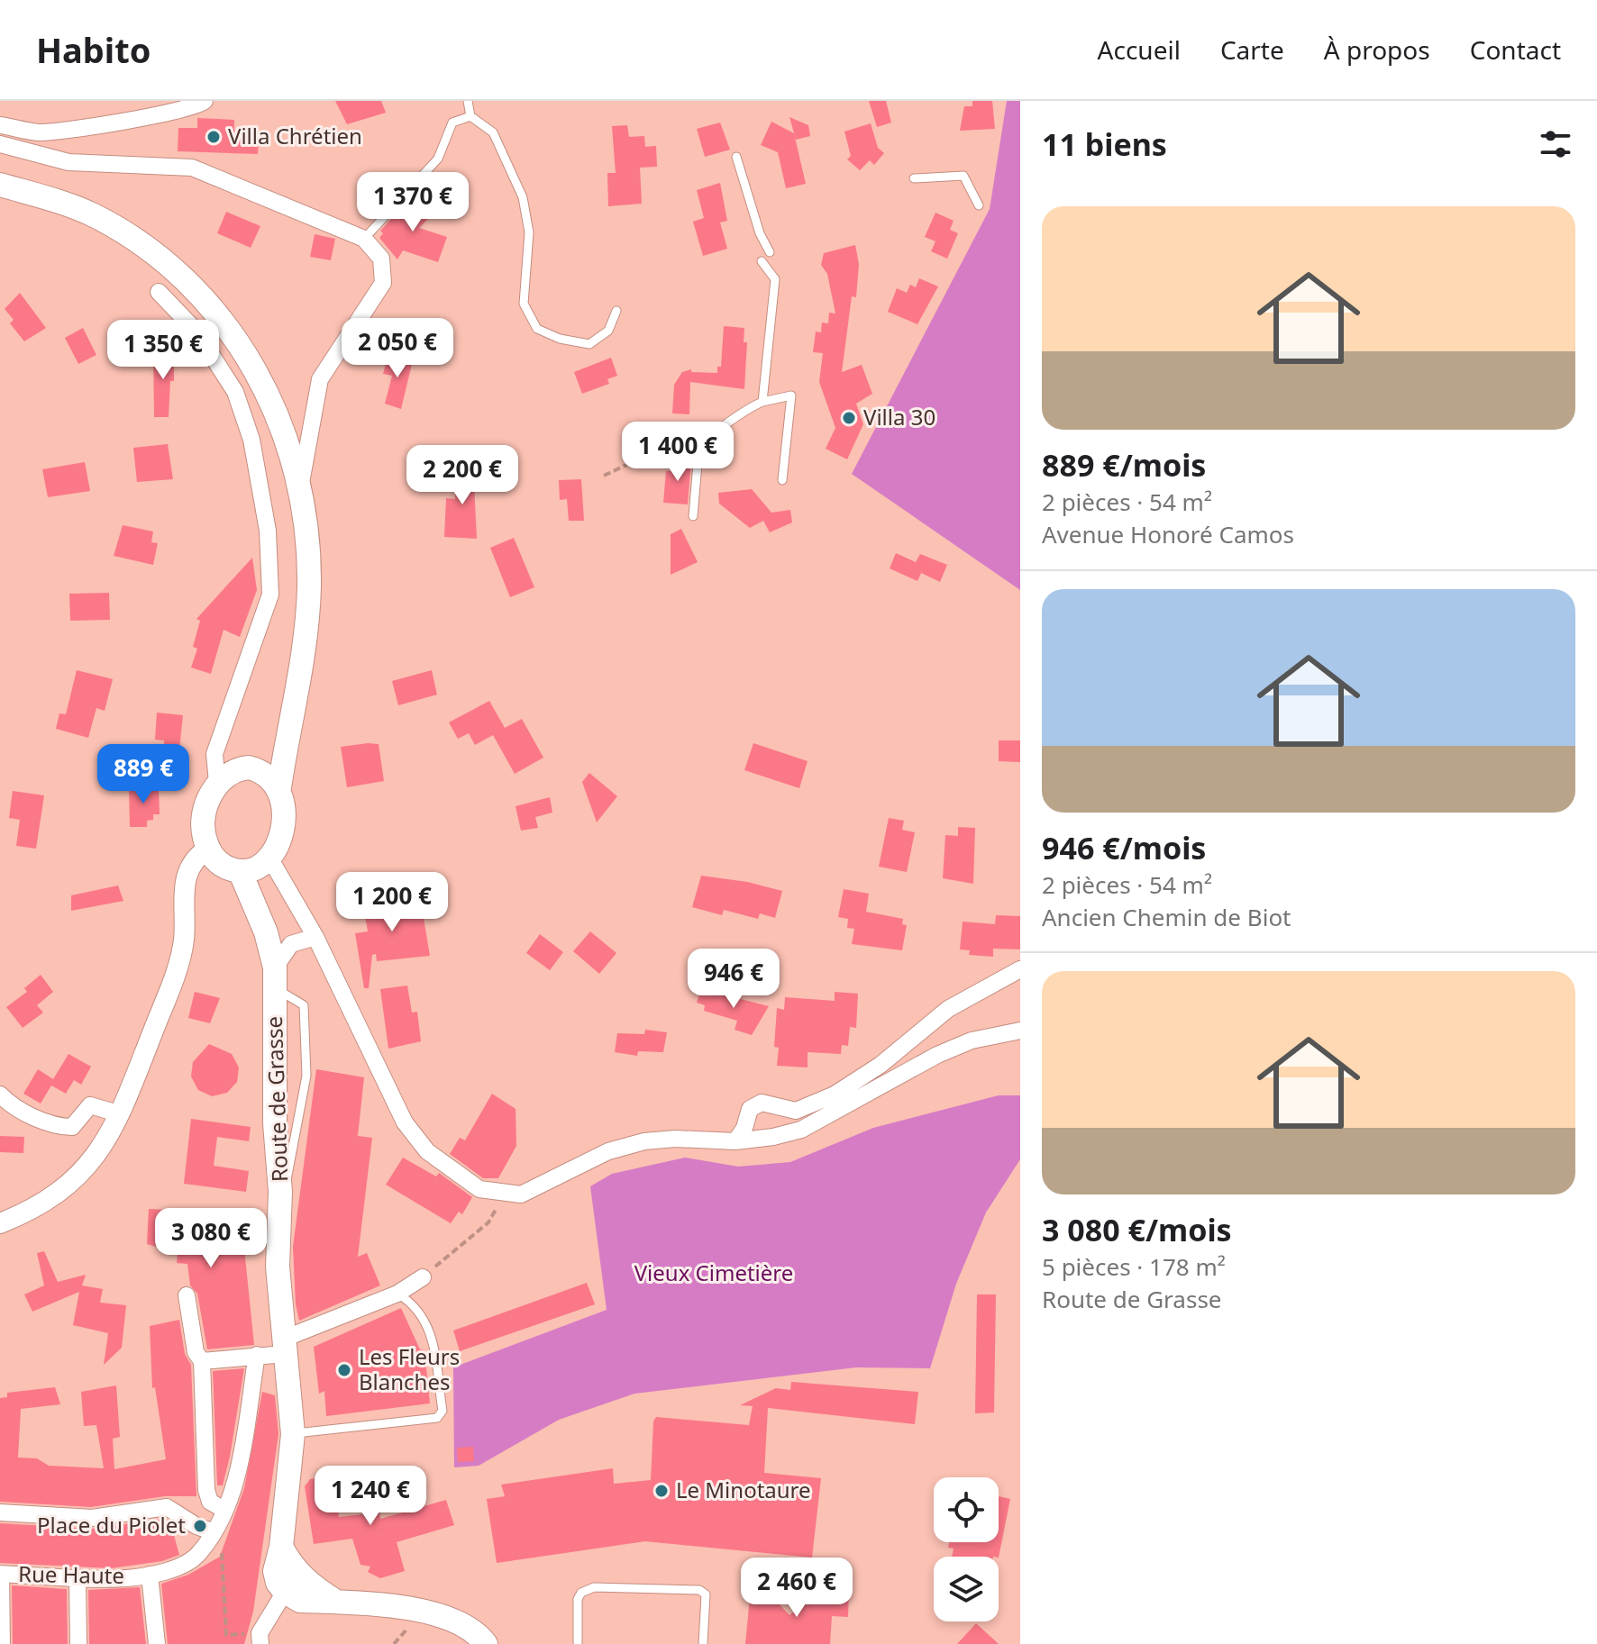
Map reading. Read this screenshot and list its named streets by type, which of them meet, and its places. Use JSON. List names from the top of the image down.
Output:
{
  "streets": {
    "main road": ["Route de Grasse"],
    "street": ["Rue Haute"]
  },
  "parks": ["Vieux Cimetière"],
  "places": [
    "Villa Chrétien",
    "Villa 30",
    "Les Fleurs Blanches",
    "Le Minotaure",
    "Place du Piolet"
  ],
  "page": {
    "header": "Habito",
    "nav": [
      "Accueil",
      "Carte",
      "À propos",
      "Contact"
    ],
    "heading": "11 biens",
    "price": [
      "1 370 €",
      "2 050 €",
      "1 350 €",
      "1 400 €",
      "2 200 €",
      "889 €",
      "1 200 €",
      "946 €",
      "3 080 €",
      "1 240 €",
      "2 460 €"
    ],
    "list": [
      {
        "name": "889 €/mois",
        "note": "2 pièces · 54 m² · Avenue Honoré Camos"
      },
      {
        "name": "946 €/mois",
        "note": "2 pièces · 54 m² · Ancien Chemin de Biot"
      },
      {
        "name": "3 080 €/mois",
        "note": "5 pièces · 178 m² · Route de Grasse"
      }
    ]
  }
}
